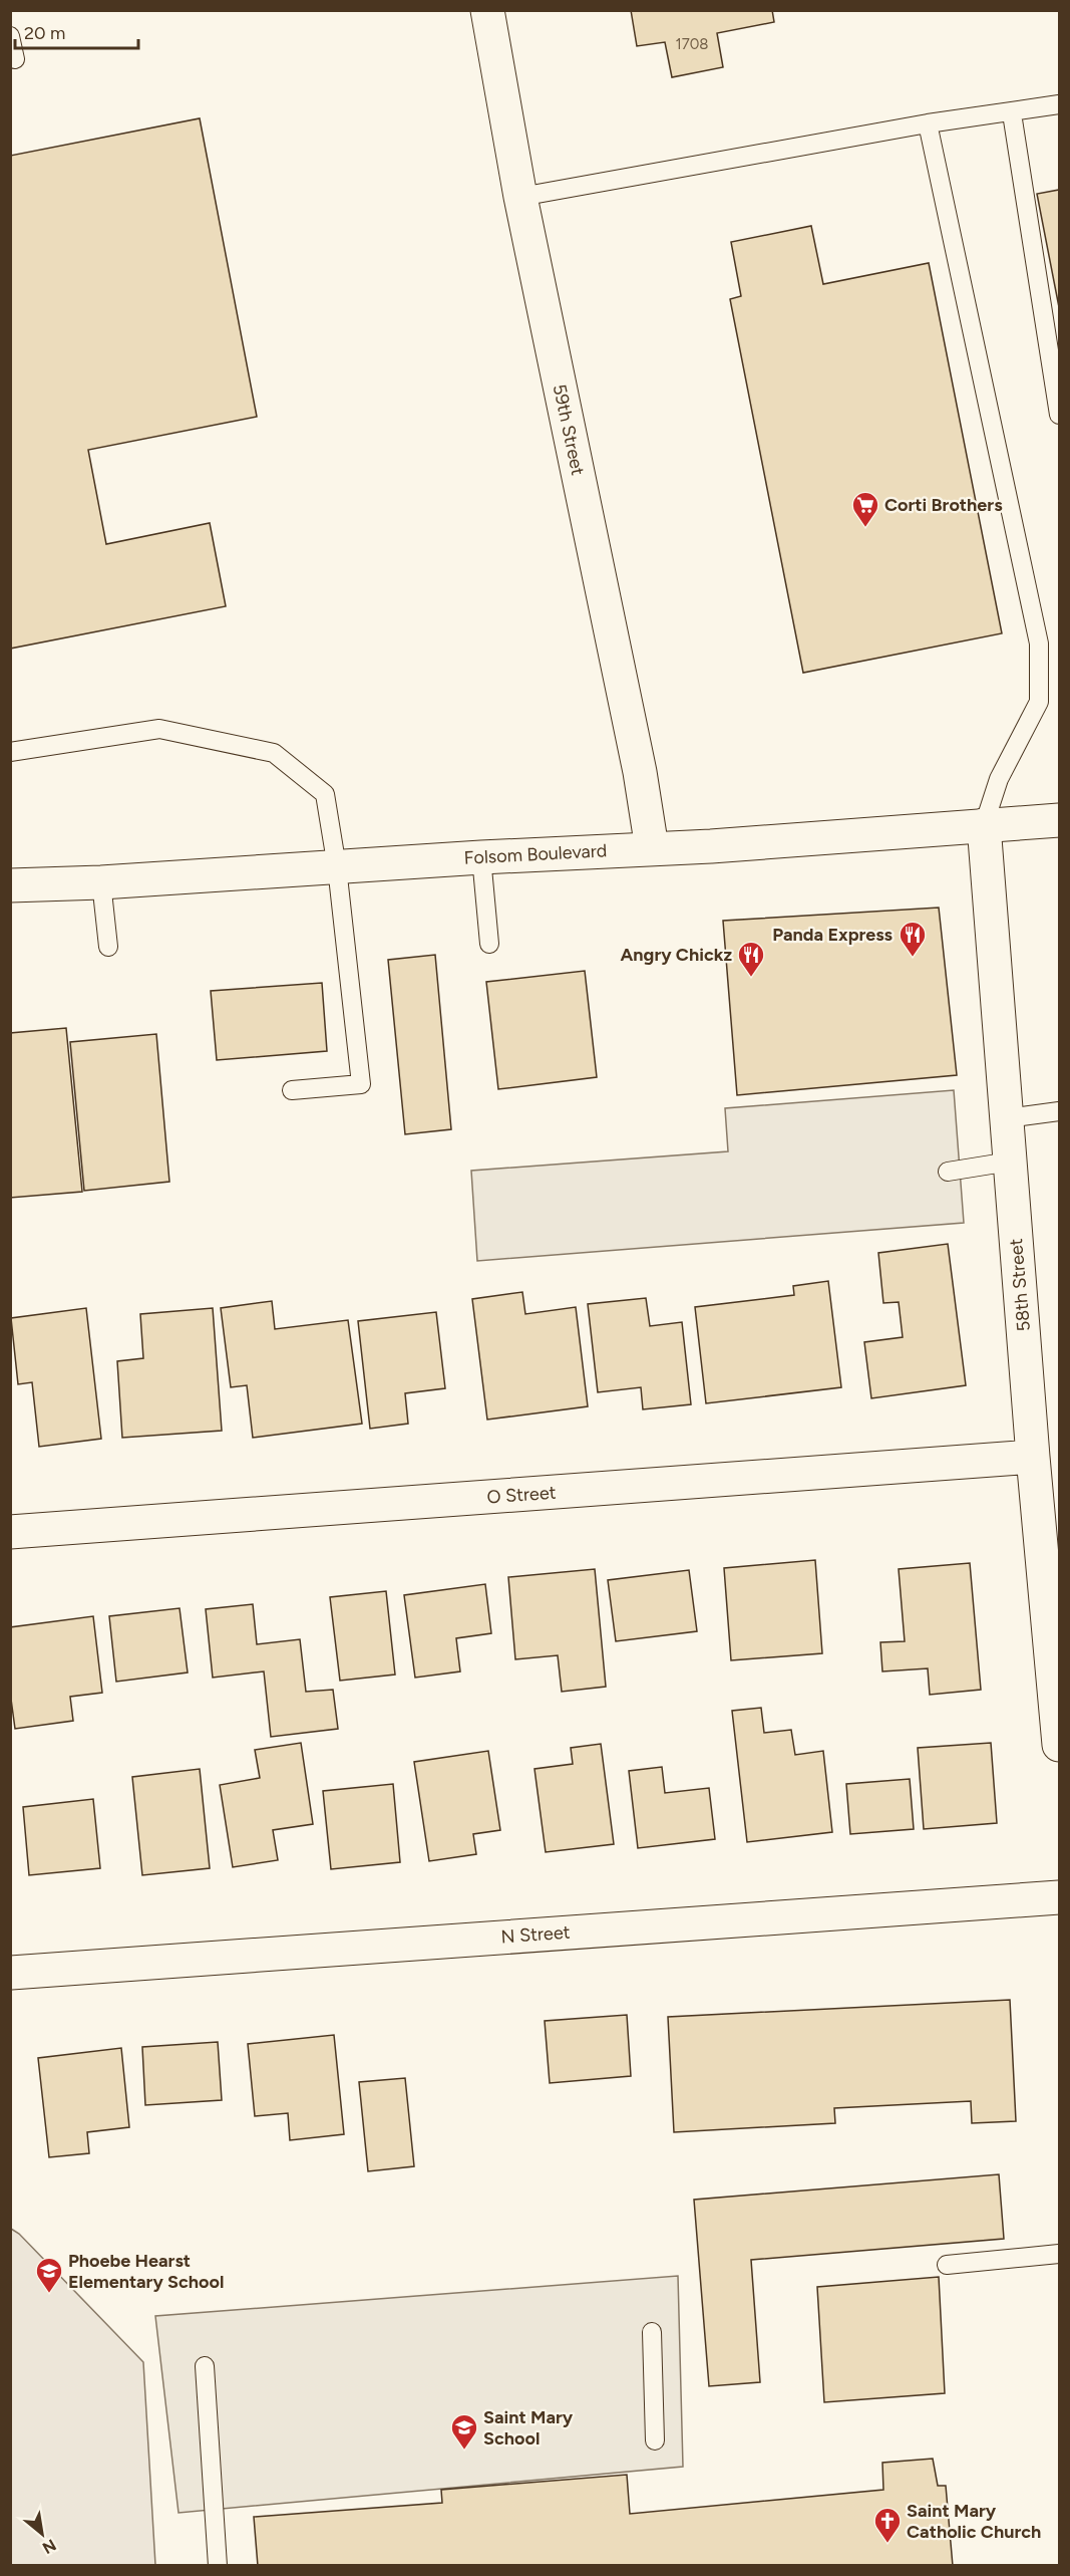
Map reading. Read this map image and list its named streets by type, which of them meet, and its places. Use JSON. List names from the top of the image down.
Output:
{
  "streets": {
    "street": [
      "59th Street",
      "Folsom Boulevard",
      "58th Street",
      "O Street",
      "N Street"
    ]
  },
  "crossings": [
    ["59th Street", "Folsom Boulevard"],
    ["Folsom Boulevard", "58th Street"],
    ["58th Street", "O Street"]
  ],
  "places": {
    "supermarket": ["Corti Brothers"],
    "restaurant": ["Panda Express", "Angry Chickz"],
    "school or university": ["Phoebe Hearst Elementary School", "Saint Mary School"],
    "church": ["Saint Mary Catholic Church"]
  },
  "house_numbers": ["1708"],
  "scale_bar": "20 m",
  "north": "bottom right"
}
